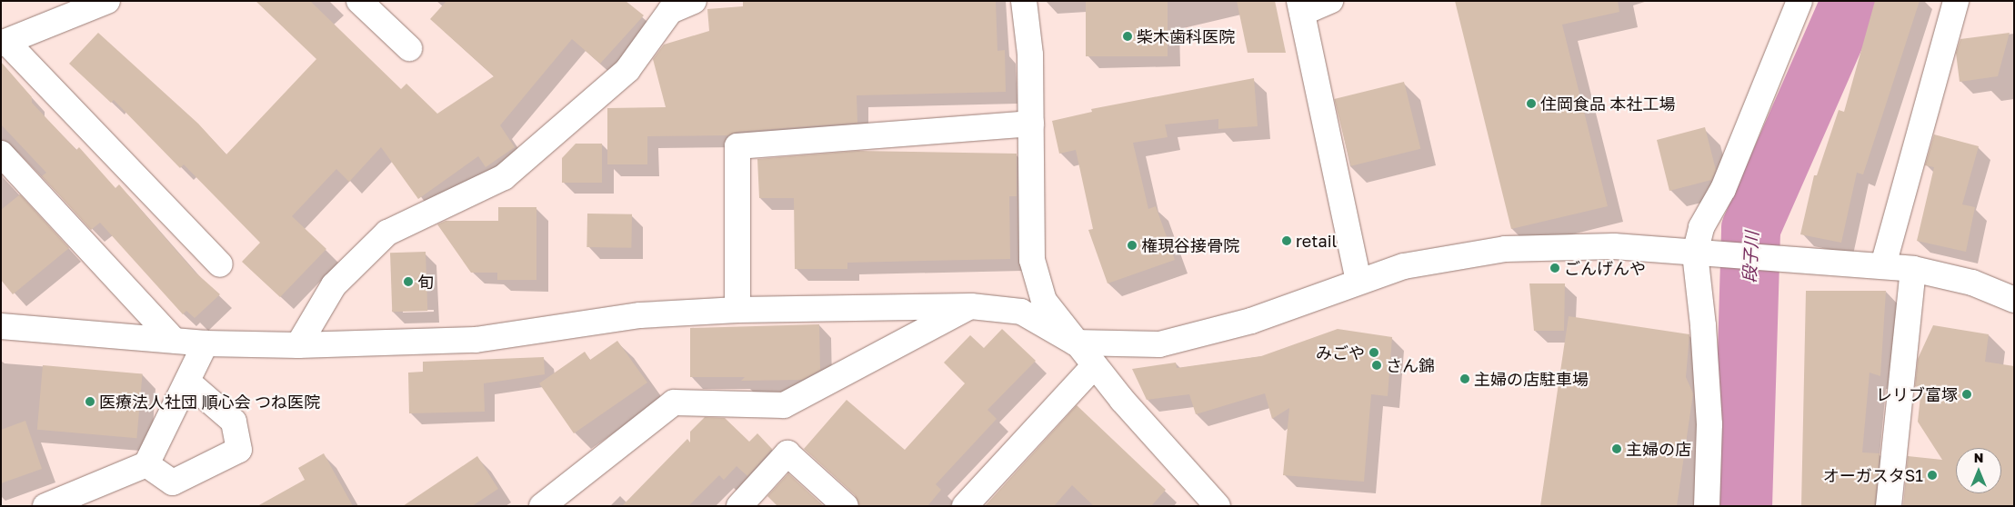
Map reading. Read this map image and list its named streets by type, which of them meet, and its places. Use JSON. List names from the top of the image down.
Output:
{
  "water": ["段子川"],
  "places": [
    "柴木歯科医院",
    "住岡食品 本社工場",
    "retail",
    "権現谷接骨院",
    "ごんげんや",
    "旬",
    "みごや",
    "さん錦",
    "主婦の店駐車場",
    "レリブ富塚",
    "医療法人社団 順心会 つね医院",
    "主婦の店",
    "オーガスタS1"
  ],
  "north": "top"
}
